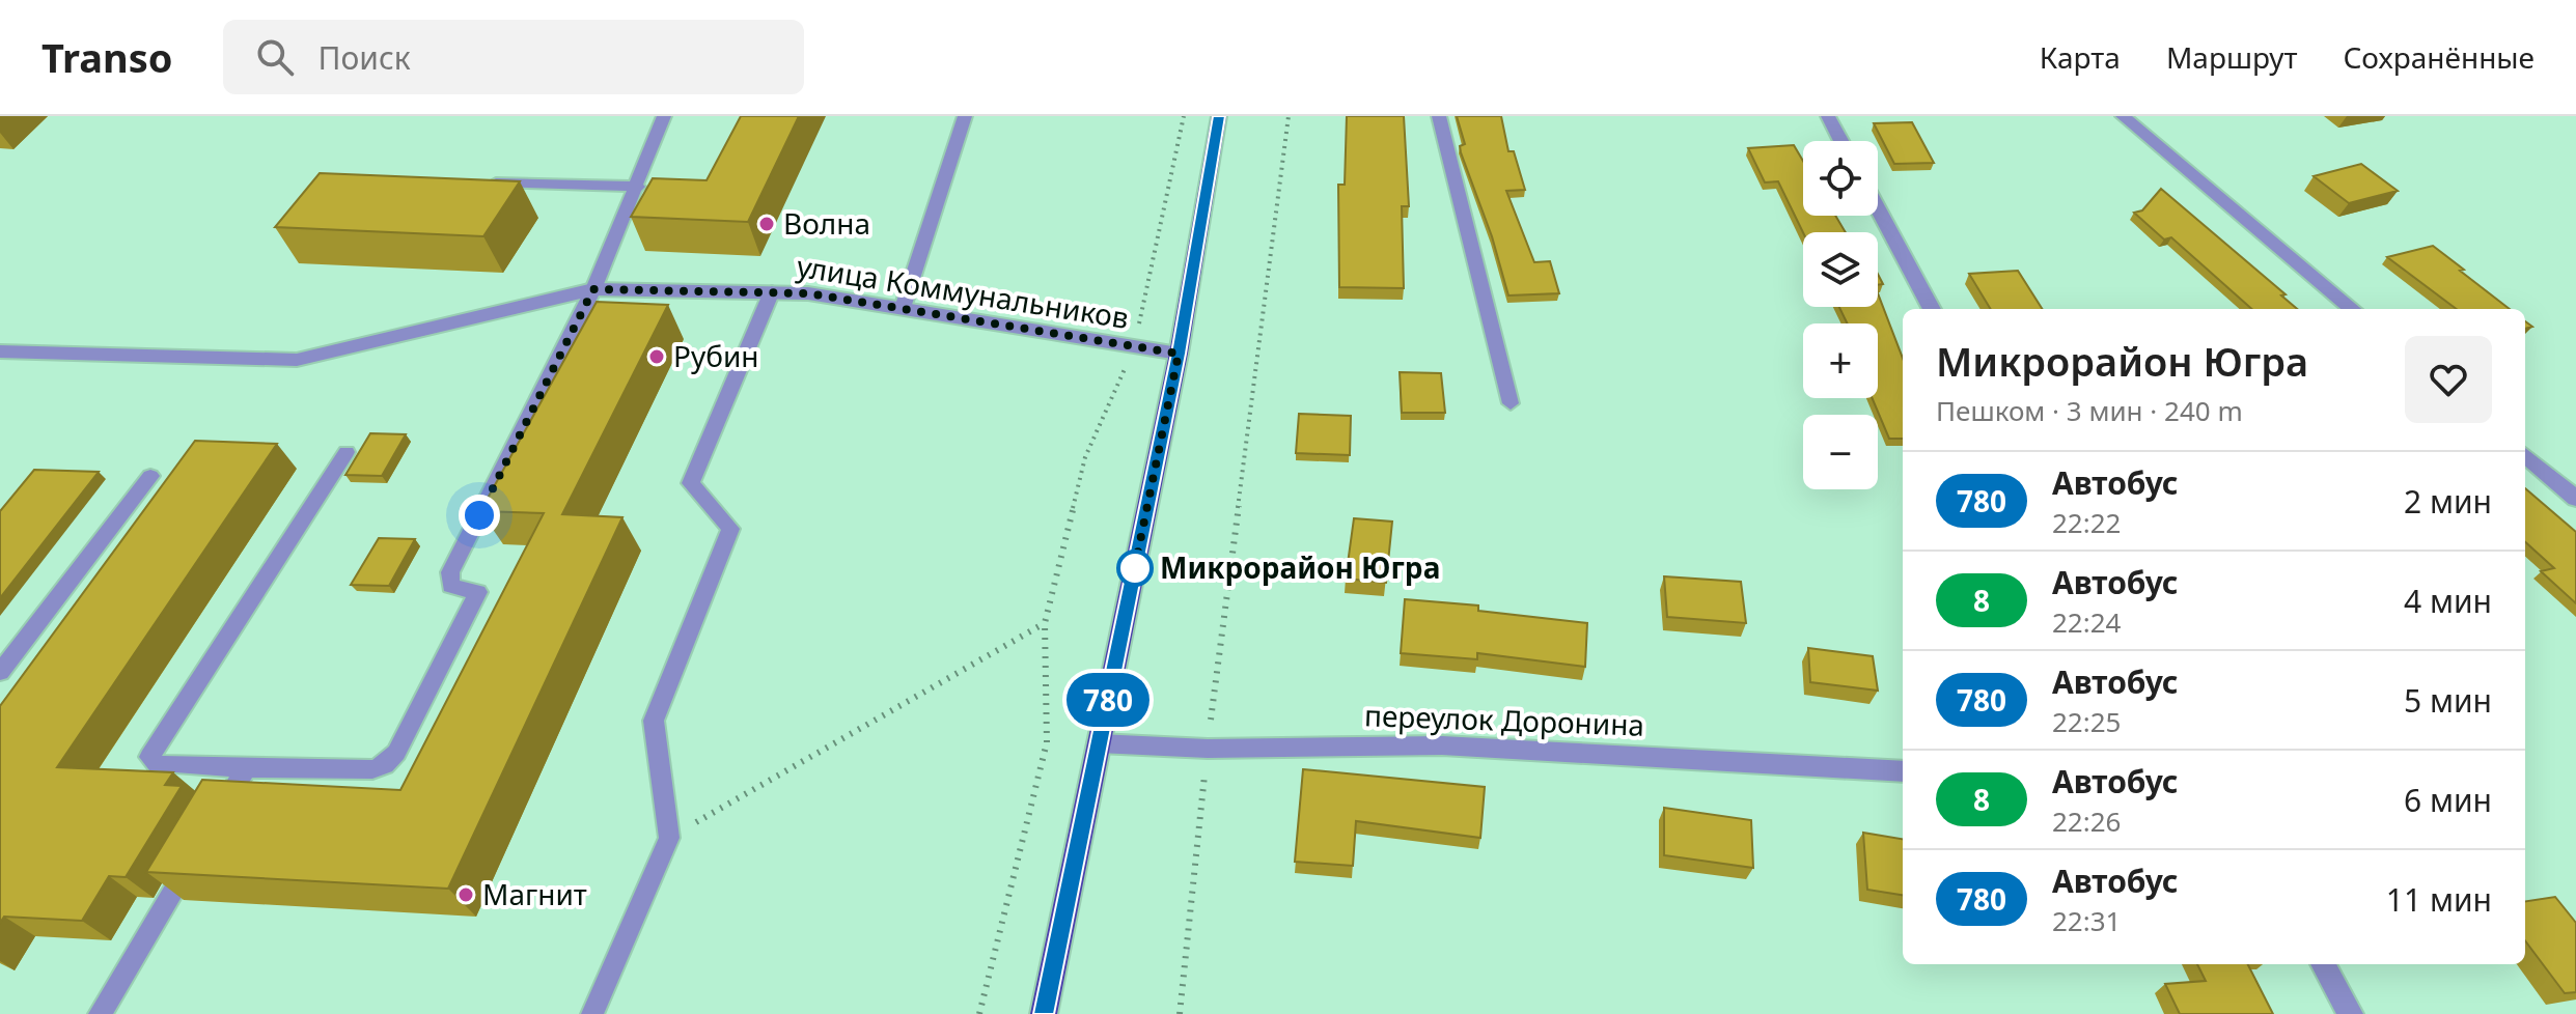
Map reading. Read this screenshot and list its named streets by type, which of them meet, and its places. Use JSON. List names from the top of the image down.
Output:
{
  "streets": {
    "street": ["улица Коммунальников", "переулок Доронина"]
  },
  "places": [
    "Волна",
    "Рубин",
    "Микрорайон Югра",
    "Магнит"
  ],
  "lines": ["bus line 780"],
  "page": {
    "header": "Transo",
    "search": "Поиск",
    "nav": ["Карта", "Маршрут", "Сохранённые"],
    "on_map": "780",
    "map_buttons": ["+", "−"],
    "heading": ["Микрорайон Югра", "Пешком · 3 мин · 240 m"],
    "list": [
      {
        "mark": "780",
        "name": "Автобус",
        "note": "22:22",
        "value": "2 мин"
      },
      {
        "mark": "8",
        "name": "Автобус",
        "note": "22:24",
        "value": "4 мин"
      },
      {
        "mark": "780",
        "name": "Автобус",
        "note": "22:25",
        "value": "5 мин"
      },
      {
        "mark": "8",
        "name": "Автобус",
        "note": "22:26",
        "value": "6 мин"
      },
      {
        "mark": "780",
        "name": "Автобус",
        "note": "22:31",
        "value": "11 мин"
      }
    ]
  }
}
